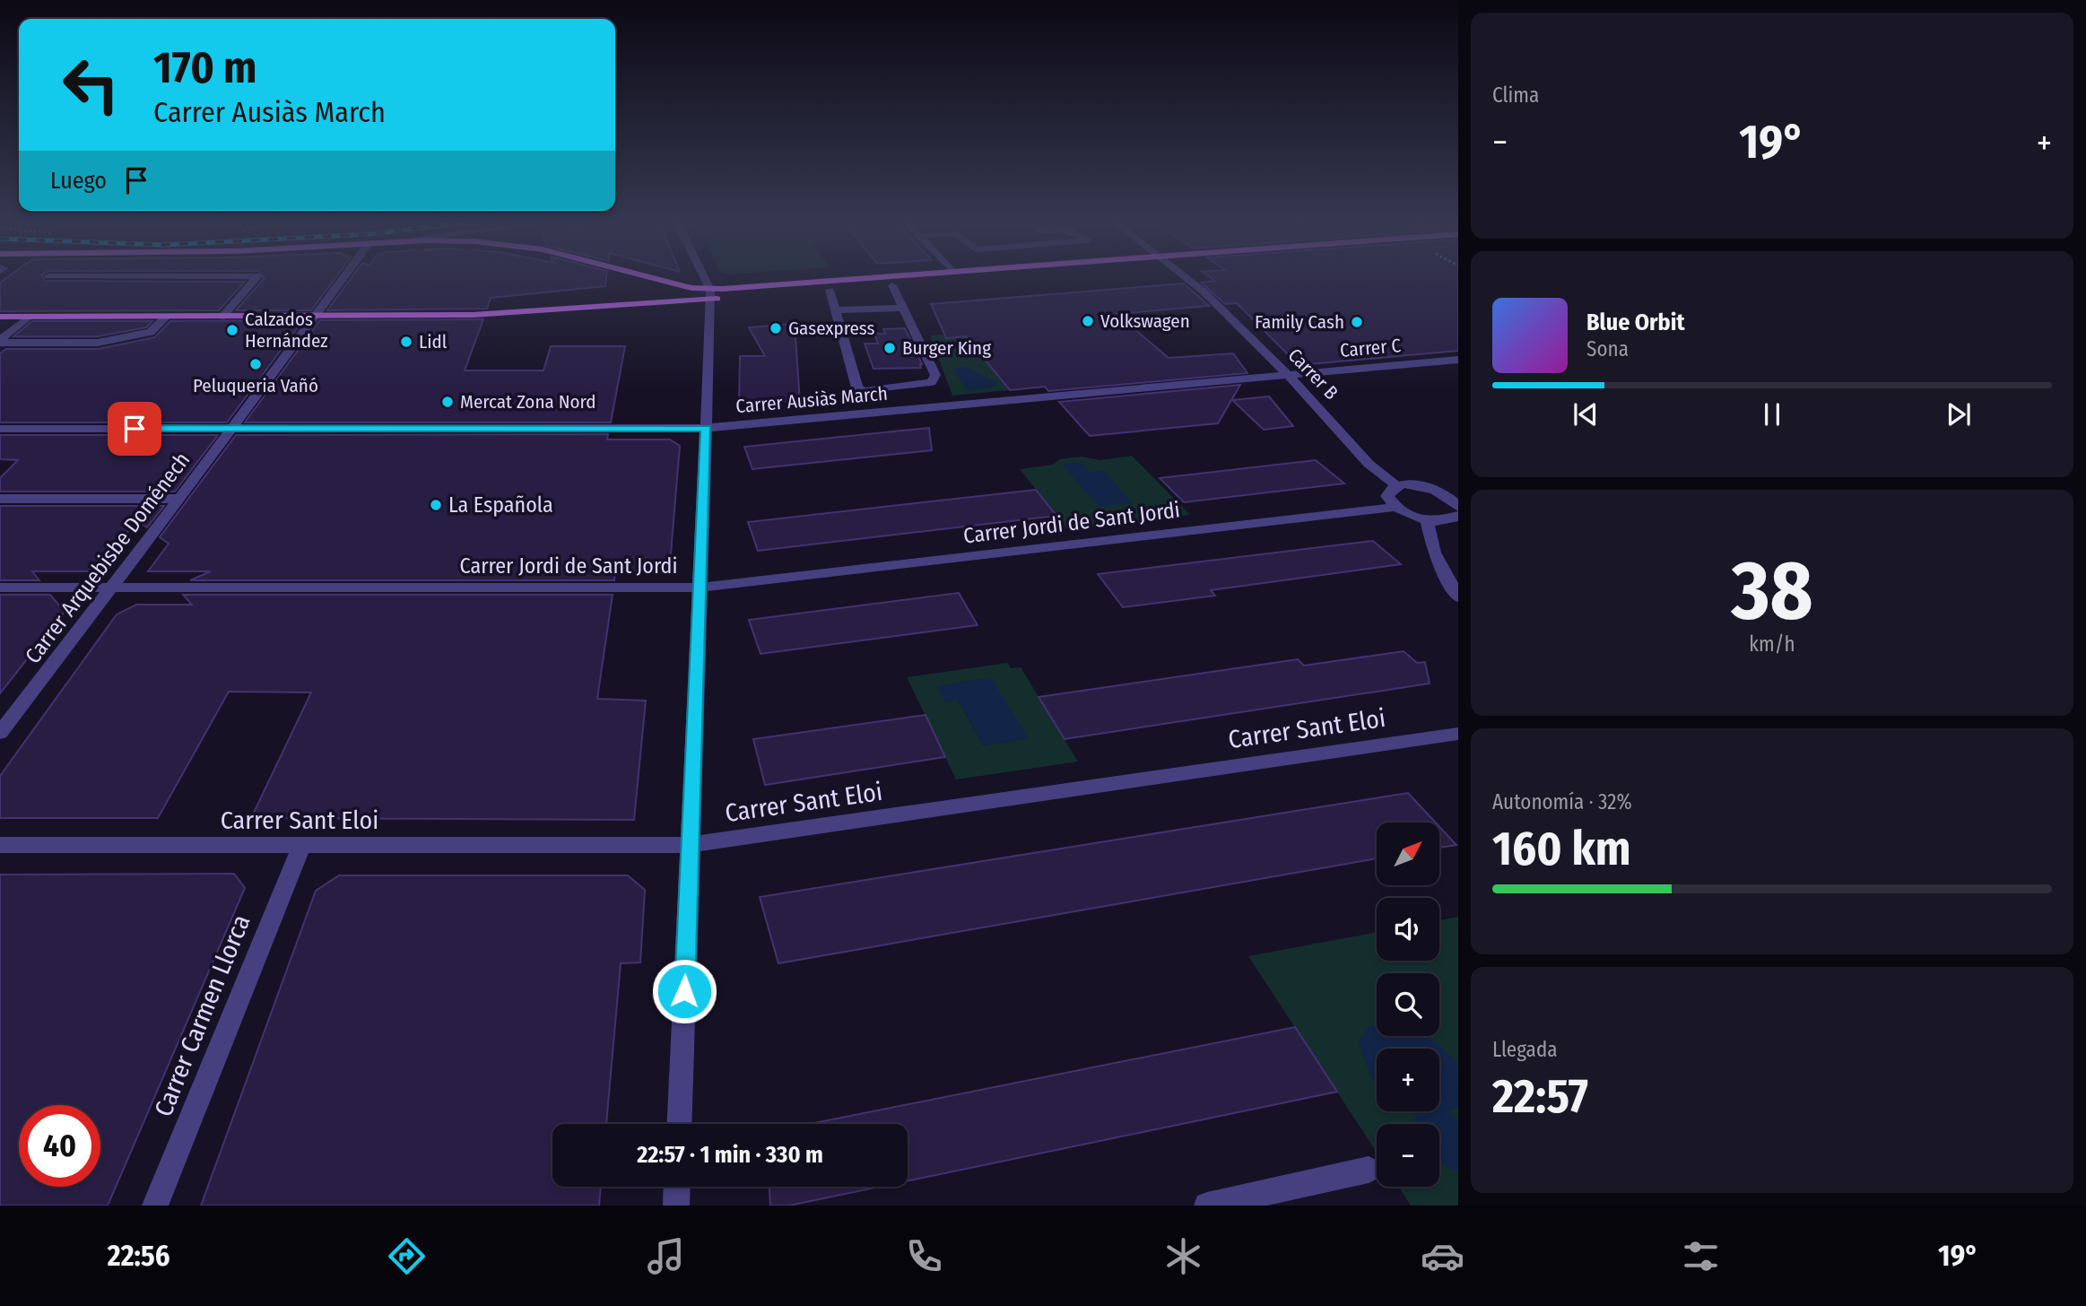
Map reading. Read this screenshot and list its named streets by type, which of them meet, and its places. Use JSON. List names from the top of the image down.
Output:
{
  "streets": {
    "street": [
      "Carrer C",
      "Carrer B",
      "Carrer Ausiàs March",
      "Carrer Jordi de Sant Jordi",
      "Carrer Arquebisbe Doménech",
      "Carrer Sant Eloi",
      "Carrer Carmen Llorca"
    ]
  },
  "crossings": [
    ["Carrer C", "Carrer B"],
    ["Carrer C", "Carrer Ausiàs March"],
    ["Carrer B", "Carrer Ausiàs March"],
    ["Carrer Ausiàs March", "Carrer Arquebisbe Doménech"],
    ["Carrer Jordi de Sant Jordi", "Carrer Arquebisbe Doménech"],
    ["Carrer Sant Eloi", "Carrer Carmen Llorca"]
  ],
  "places": [
    "Volkswagen",
    "Family Cash",
    "Gasexpress",
    "Calzados Hernández",
    "Lidl",
    "Burger King",
    "Peluqueria Vañó",
    "Mercat Zona Nord",
    "La Española"
  ],
  "north": "top right",
  "page": {
    "tile": [
      "Clima",
      ["38", "km/h"],
      ["Autonomía · 32%", "160 km"],
      ["Llegada", "22:57"]
    ],
    "turn": ["170 m", "Carrer Ausiàs March"],
    "heat": ["−", "19°", "+"],
    "then": "Luego",
    "song": ["Blue Orbit", "Sona"],
    "map_buttons": ["+", "−"],
    "limit": "40",
    "trip": "22:57 · 1 min · 330 m",
    "tabs": ["22:56", "19°"]
  }
}
